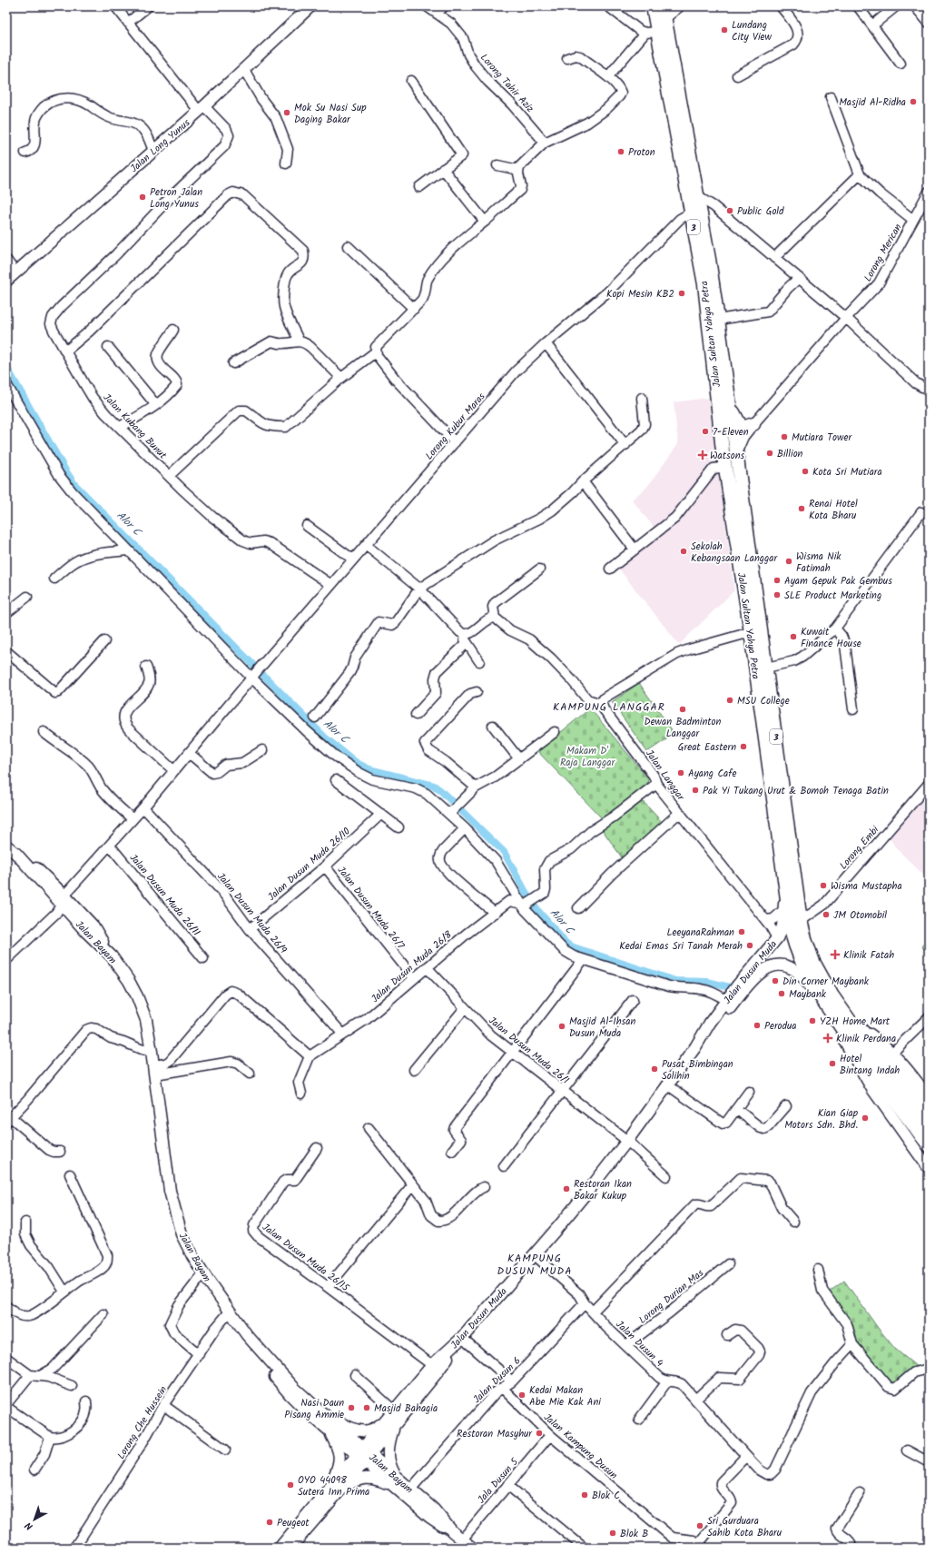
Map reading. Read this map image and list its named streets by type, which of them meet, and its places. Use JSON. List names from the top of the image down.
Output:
{
  "streets": {
    "highway": ["3", "Jalan Sultan Yahya Petra"],
    "main road": ["Jalan Long Yunus", "Jalan Bayam", "Jalan Dusun Muda"],
    "street": [
      "Lorong Tahir Aziz",
      "Lorong Merican",
      "Jalan Kubang Bunut",
      "Lorong Kubur Maras",
      "Jalan Langgar",
      "Lorong Embi",
      "Jalan Dusun Muda 26/10",
      "Jalan Dusun Muda 26/11",
      "Jalan Dusun Muda 26/7",
      "Jalan Dusun Muda 26/9",
      "Jalan Dusun Muda 26/8",
      "Jalan Dusun Muda 26/1",
      "Jalan Dusun Muda 26/15",
      "Lorong Durian Mas",
      "Jalan Dusun 4",
      "Jalan Dusun 6",
      "Lorong Che Hussein",
      "Jalan Kampung Dusun",
      "Jala Dusun 5"
    ]
  },
  "crossings": [
    ["Jalan Long Yunus", "Jalan Kubang Bunut"],
    ["Lorong Merican", "Jalan Sultan Yahya Petra"],
    ["Jalan Sultan Yahya Petra", "Lorong Kubur Maras"],
    ["Jalan Sultan Yahya Petra", "Lorong Embi"],
    ["Jalan Sultan Yahya Petra", "Jalan Dusun Muda"],
    ["Jalan Kubang Bunut", "Lorong Kubur Maras"],
    ["Lorong Kubur Maras", "Jalan Dusun Muda 26/11"],
    ["Lorong Kubur Maras", "Jalan Dusun Muda 26/9"],
    ["Lorong Kubur Maras", "Jalan Bayam"],
    ["Jalan Langgar", "Jalan Dusun Muda"],
    ["Jalan Dusun Muda 26/10", "Jalan Dusun Muda 26/7"],
    ["Jalan Dusun Muda 26/10", "Jalan Dusun Muda 26/9"],
    ["Jalan Dusun Muda 26/7", "Jalan Dusun Muda 26/8"],
    ["Jalan Dusun Muda 26/9", "Jalan Dusun Muda 26/8"],
    ["Jalan Bayam", "Jalan Dusun 6"],
    ["Jalan Bayam", "Lorong Che Hussein"],
    ["Jalan Dusun Muda 26/8", "Jalan Dusun Muda 26/1"],
    ["Jalan Dusun Muda", "Jalan Dusun Muda 26/1"],
    ["Jalan Dusun Muda", "Jalan Dusun Muda 26/15"],
    ["Jalan Dusun Muda", "Jalan Dusun 4"],
    ["Lorong Durian Mas", "Jalan Dusun 4"],
    ["Jalan Dusun 4", "Jalan Dusun 6"],
    ["Jalan Dusun 6", "Jalan Kampung Dusun"],
    ["Jalan Kampung Dusun", "Jala Dusun 5"]
  ],
  "districts": ["KAMPUNG LANGGAR", "KAMPUNG DUSUN MUDA"],
  "water": ["Alor C"],
  "parks": ["Makam D' Raja Langgar"],
  "places": {
    "other": [
      "Lundang City View",
      "Masjid Al-Ridha",
      "Mok Su Nasi Sup Daging Bakar",
      "Proton",
      "Petron Jalan Long Yunus",
      "Public Gold",
      "Kopi Mesin KB2",
      "7-Eleven",
      "Mutiara Tower",
      "Billion",
      "Kota Sri Mutiara",
      "Renai Hotel Kota Bharu",
      "Sekolah Kebangsaan Langgar",
      "Wisma Nik Fatimah",
      "Ayam Gepuk Pak Gembus",
      "SLE Product Marketing",
      "Kuwait Finance House",
      "MSU College",
      "Dewan Badminton Langgar",
      "Great Eastern",
      "Ayang Cafe",
      "Pak Yi Tukang Urut & Bomoh Tenaga Batin",
      "Wisma Mustapha",
      "JM Otomobil",
      "LeeyanaRahman",
      "Kedai Emas Sri Tanah Merah",
      "Din Corner Maybank",
      "Maybank",
      "YZH Home Mart",
      "Perodua",
      "Masjid Al-Ihsan Dusun Muda",
      "Hotel Bintang Indah",
      "Pusat Bimbingan Solihin",
      "Kian Giap Motors Sdn. Bhd.",
      "Restoran Ikan Bakar Kukup",
      "Kedai Makan Abe Mie Kak Ani",
      "Nasi Daun Pisang Ammie",
      "Masjid Bahagia",
      "Restoran Masyhur",
      "OYO 44098 Sutera Inn Prima",
      "Blok C",
      "Peugeot",
      "Sri Gurduara Sahib Kota Bharu",
      "Blok B"
    ],
    "health": ["Watsons", "Klinik Fatah", "Klinik Perdana"]
  },
  "north": "bottom left"
}
